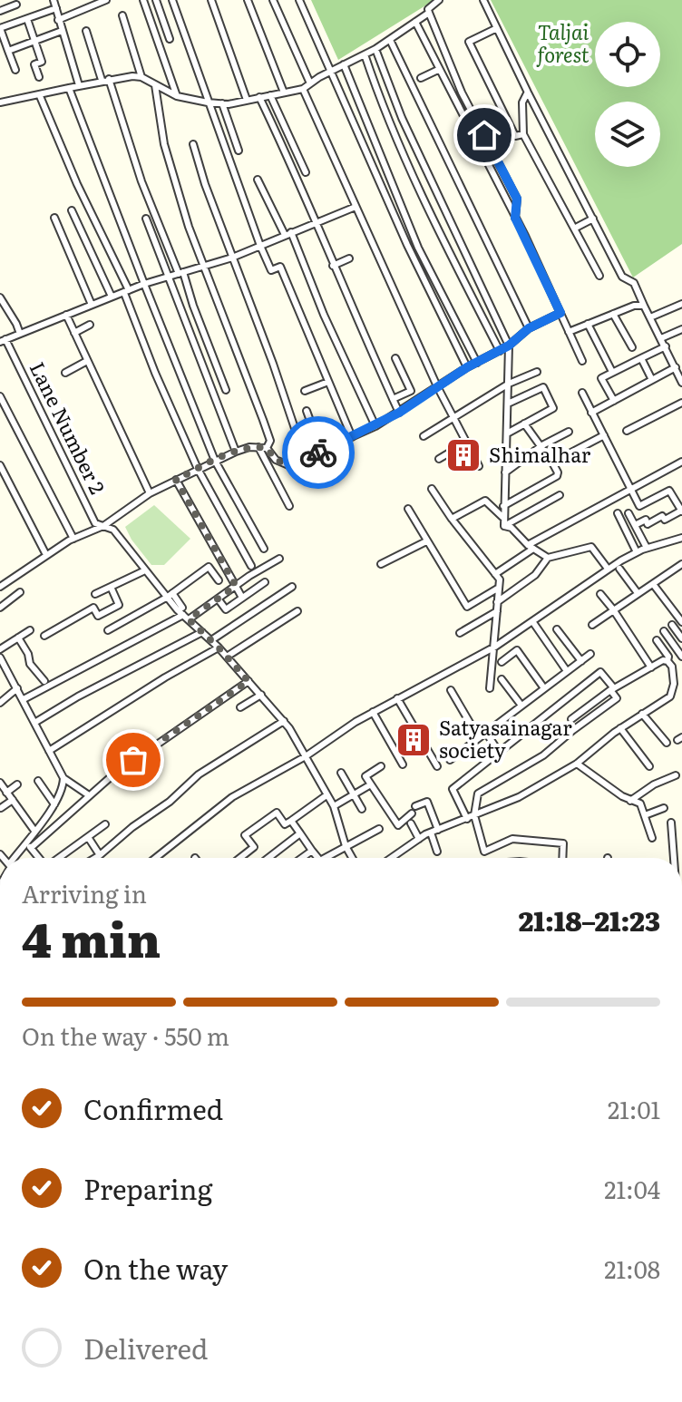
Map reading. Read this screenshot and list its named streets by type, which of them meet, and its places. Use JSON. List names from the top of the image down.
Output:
{
  "streets": {
    "street": ["Lane Number 2"]
  },
  "parks": ["Taljai forest"],
  "places": {
    "building": ["Shimalhar", "Satyasainagar society"]
  },
  "page": {
    "heading": ["4 min", "Arriving in", "21:18–21:23"],
    "bar": "On the way · 550 m",
    "list": [
      ["Confirmed", "21:01"],
      ["Preparing", "21:04"],
      ["On the way", "21:08"],
      "Delivered"
    ]
  }
}
